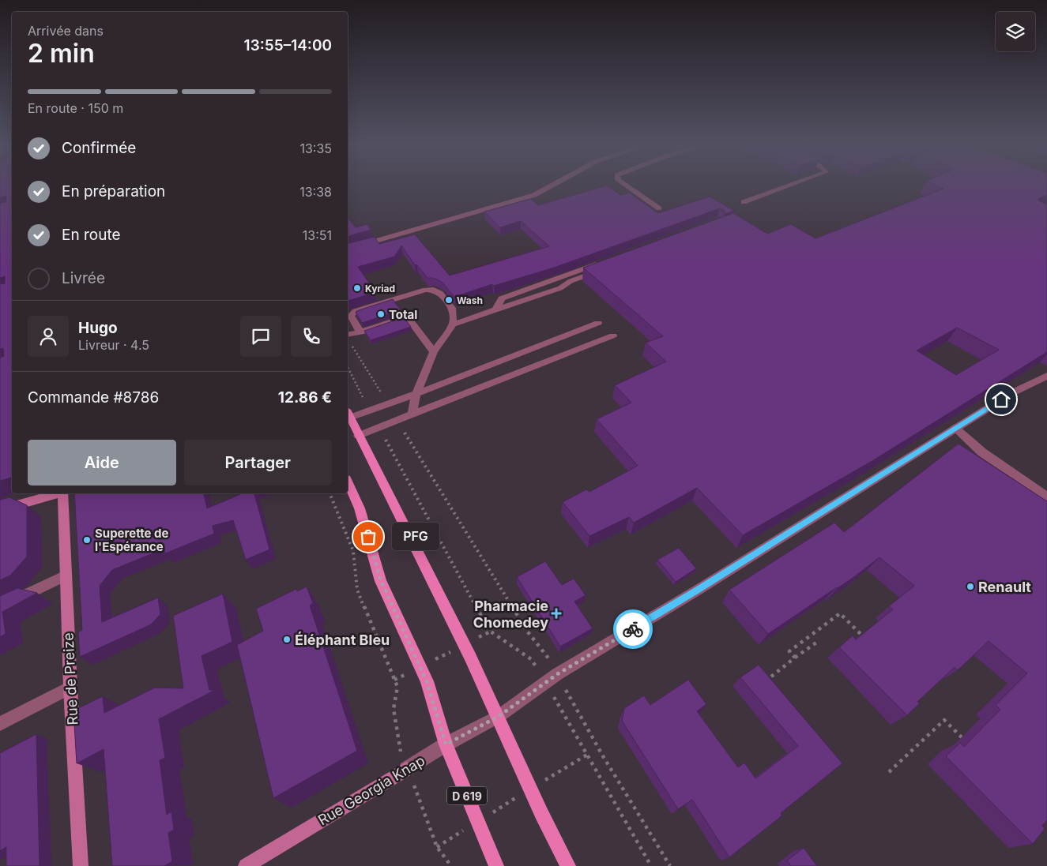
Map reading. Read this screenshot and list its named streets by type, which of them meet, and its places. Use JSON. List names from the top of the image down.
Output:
{
  "streets": {
    "main road": ["D 619"],
    "street": ["Rue de Preize", "Rue Georgia Knap"]
  },
  "crossings": [
    ["Rue Georgia Knap", "D 619"]
  ],
  "places": {
    "other": [
      "Kyriad",
      "Wash",
      "Total",
      "PFG",
      "Superette de l'Espérance",
      "Renault",
      "Éléphant Bleu"
    ],
    "health": ["Pharmacie Chomedey"]
  },
  "page": {
    "heading": ["2 min", "Arrivée dans", "13:55–14:00"],
    "panel": [
      "Hugo",
      "Livreur · 4.5",
      "Commande #8786",
      "12.86 €"
    ],
    "bar": "En route · 150 m",
    "list": [
      ["Confirmée", "13:35"],
      ["En préparation", "13:38"],
      ["En route", "13:51"],
      "Livrée"
    ],
    "buttons": ["Aide", "Partager"],
    "bubble": "PFG"
  }
}
